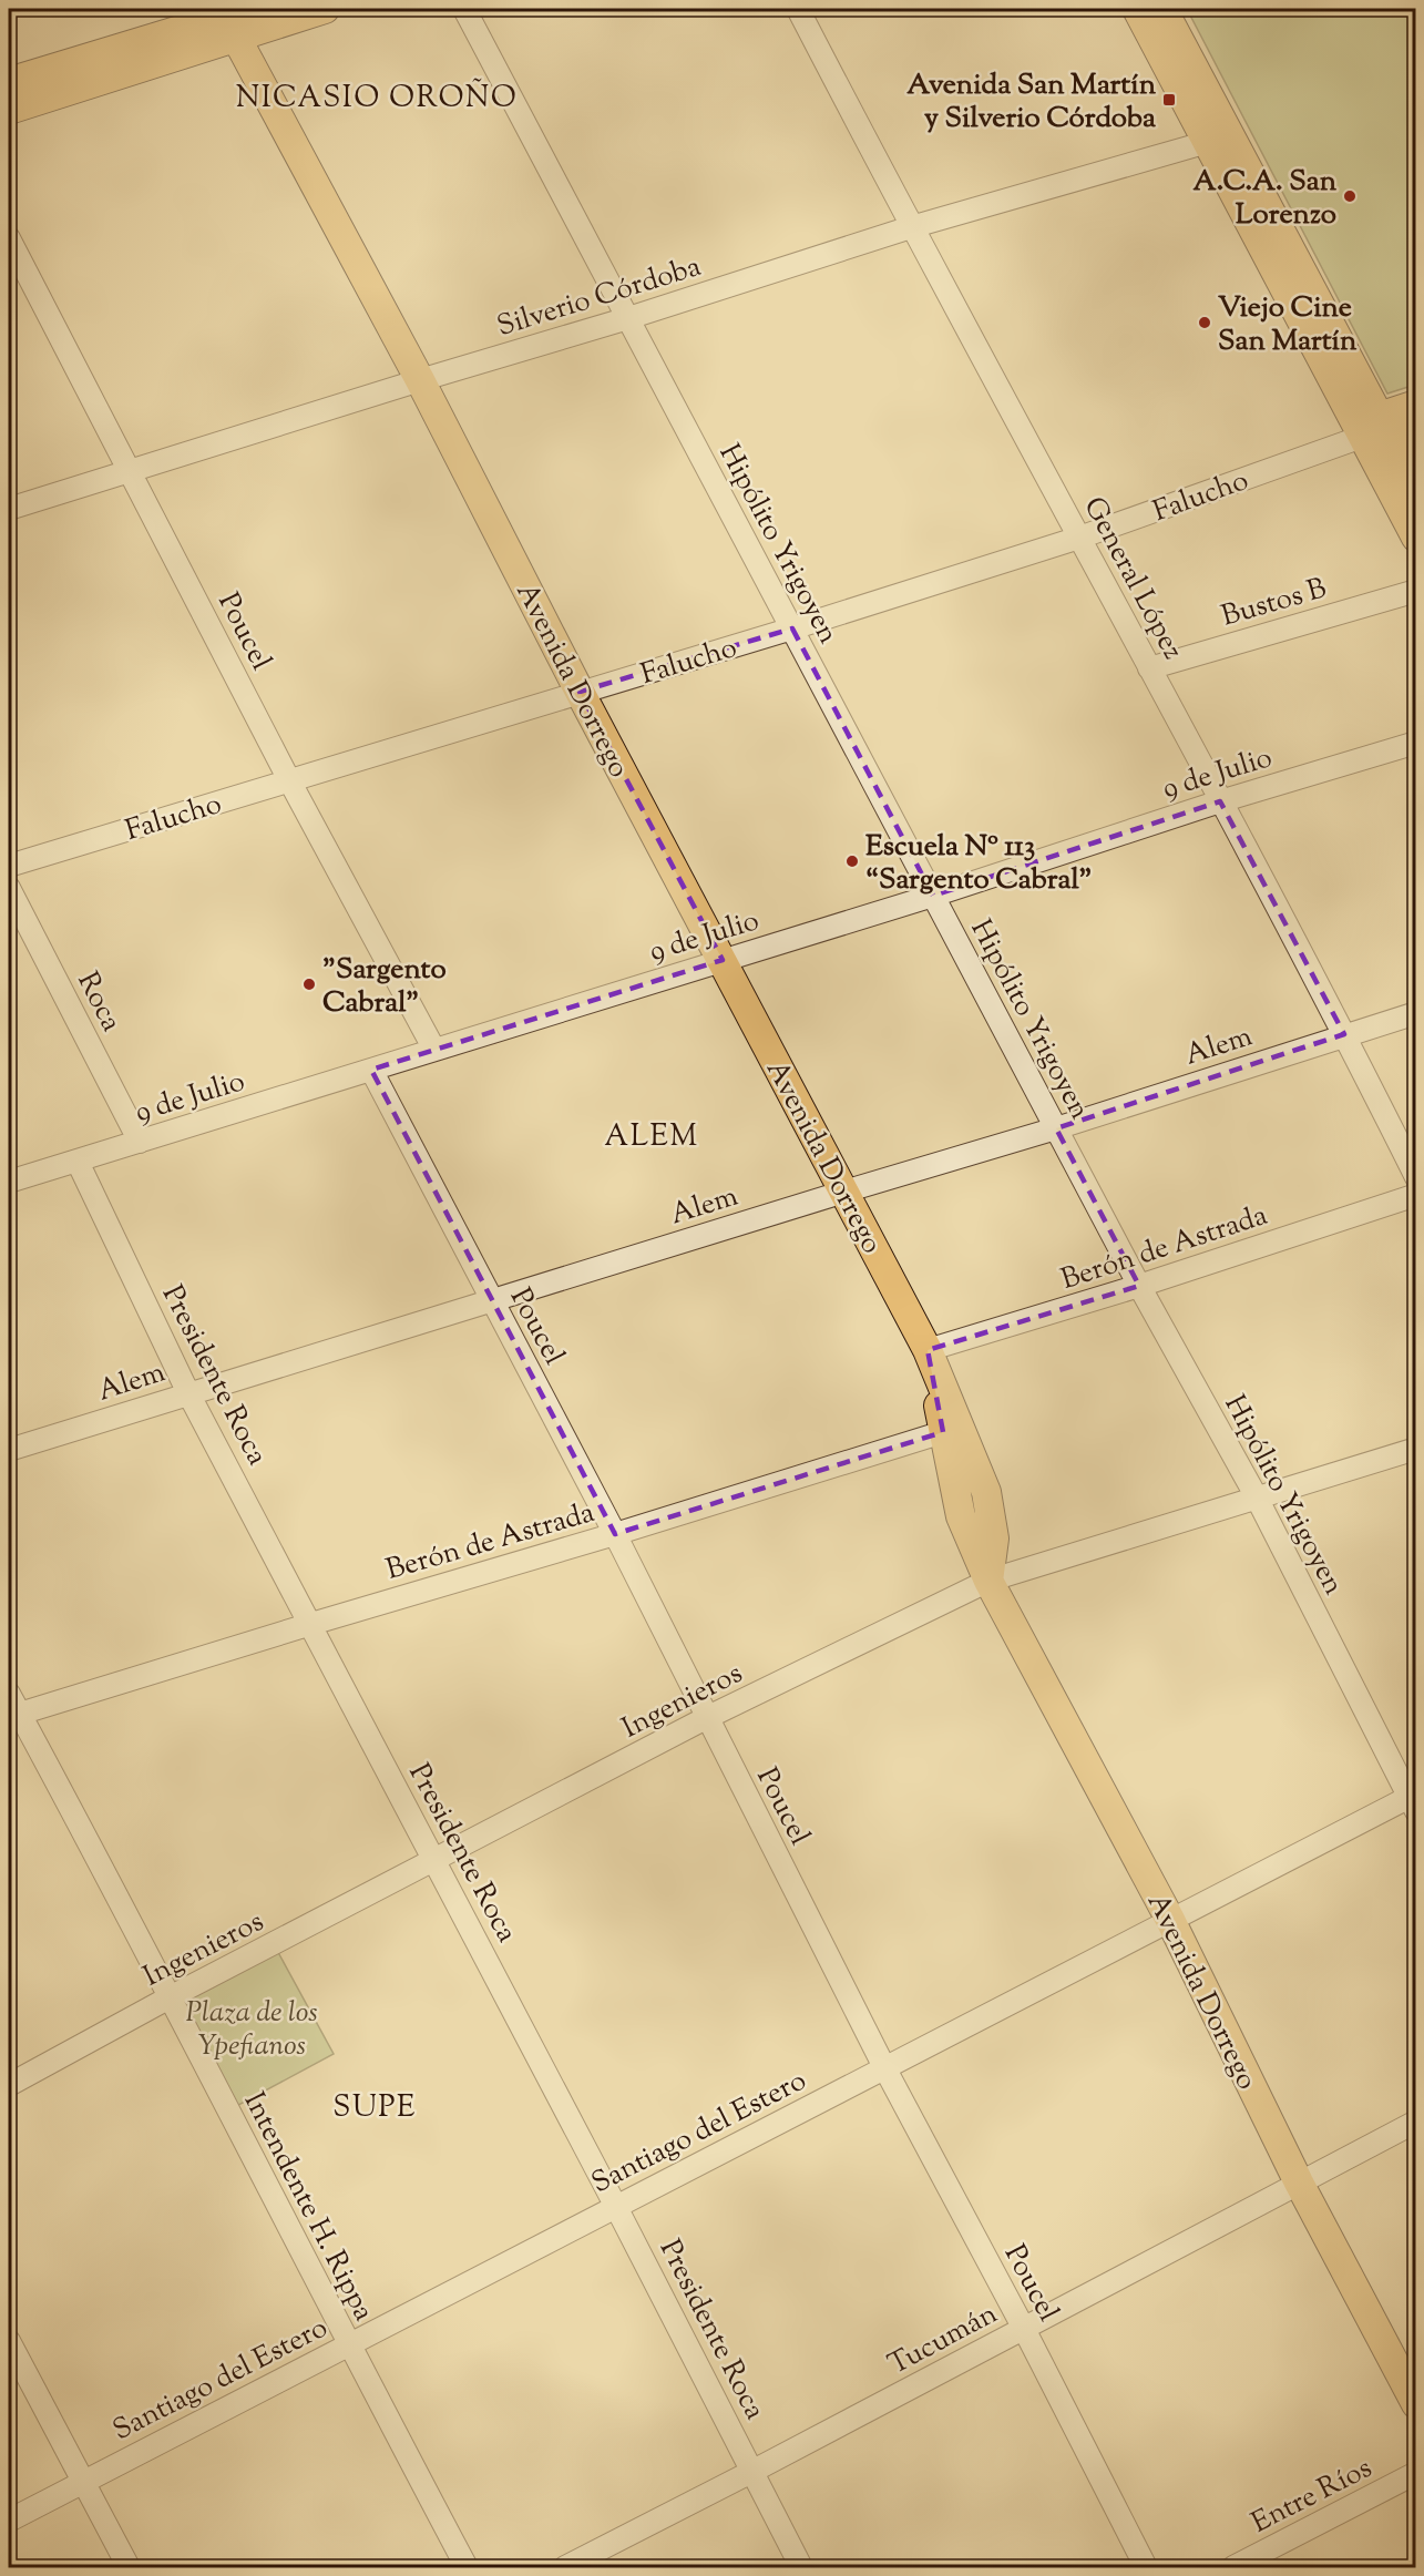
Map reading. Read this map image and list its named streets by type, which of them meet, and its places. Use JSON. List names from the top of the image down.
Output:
{
  "streets": {
    "main road": ["Falucho", "Avenida Dorrego"],
    "street": [
      "Silverio Córdoba",
      "Hipólito Yrigoyen",
      "General López",
      "Bustos B",
      "Poucel",
      "9 de Julio",
      "Roca",
      "Alem",
      "Berón de Astrada",
      "Presidente Roca",
      "Ingenieros",
      "Santiago del Estero",
      "Intendente H. Rippa",
      "Tucumán",
      "Entre Ríos"
    ]
  },
  "crossings": [
    ["Silverio Córdoba", "Hipólito Yrigoyen"],
    ["Silverio Córdoba", "General López"],
    ["Silverio Córdoba", "Poucel"],
    ["Silverio Córdoba", "Avenida Dorrego"],
    ["Falucho", "Hipólito Yrigoyen"],
    ["Falucho", "General López"],
    ["Falucho", "Poucel"],
    ["Falucho", "Avenida Dorrego"],
    ["Hipólito Yrigoyen", "9 de Julio"],
    ["Hipólito Yrigoyen", "Alem"],
    ["Hipólito Yrigoyen", "Berón de Astrada"],
    ["Hipólito Yrigoyen", "Ingenieros"],
    ["Hipólito Yrigoyen", "Santiago del Estero"],
    ["General López", "Bustos B"],
    ["General López", "9 de Julio"],
    ["General López", "Alem"],
    ["Poucel", "9 de Julio"],
    ["Poucel", "Alem"],
    ["Poucel", "Berón de Astrada"],
    ["Poucel", "Ingenieros"],
    ["Poucel", "Santiago del Estero"],
    ["Poucel", "Tucumán"],
    ["Avenida Dorrego", "9 de Julio"],
    ["Avenida Dorrego", "Alem"],
    ["Avenida Dorrego", "Berón de Astrada"],
    ["Avenida Dorrego", "Ingenieros"],
    ["Avenida Dorrego", "Santiago del Estero"],
    ["Avenida Dorrego", "Tucumán"],
    ["9 de Julio", "Roca"],
    ["9 de Julio", "Presidente Roca"],
    ["Alem", "Presidente Roca"],
    ["Berón de Astrada", "Presidente Roca"],
    ["Berón de Astrada", "Intendente H. Rippa"],
    ["Presidente Roca", "Ingenieros"],
    ["Presidente Roca", "Santiago del Estero"],
    ["Presidente Roca", "Tucumán"],
    ["Ingenieros", "Intendente H. Rippa"],
    ["Santiago del Estero", "Intendente H. Rippa"]
  ],
  "districts": ["NICASIO OROÑO", "ALEM", "SUPE"],
  "parks": ["Plaza de los Ypefianos"],
  "places": {
    "transit": ["Avenida San Martín y Silverio Córdoba"],
    "other": [
      "A.C.A. San Lorenzo",
      "Viejo Cine San Martín",
      "Escuela Nº 113 “Sargento Cabral”",
      "\"Sargento Cabral\""
    ]
  }
}
